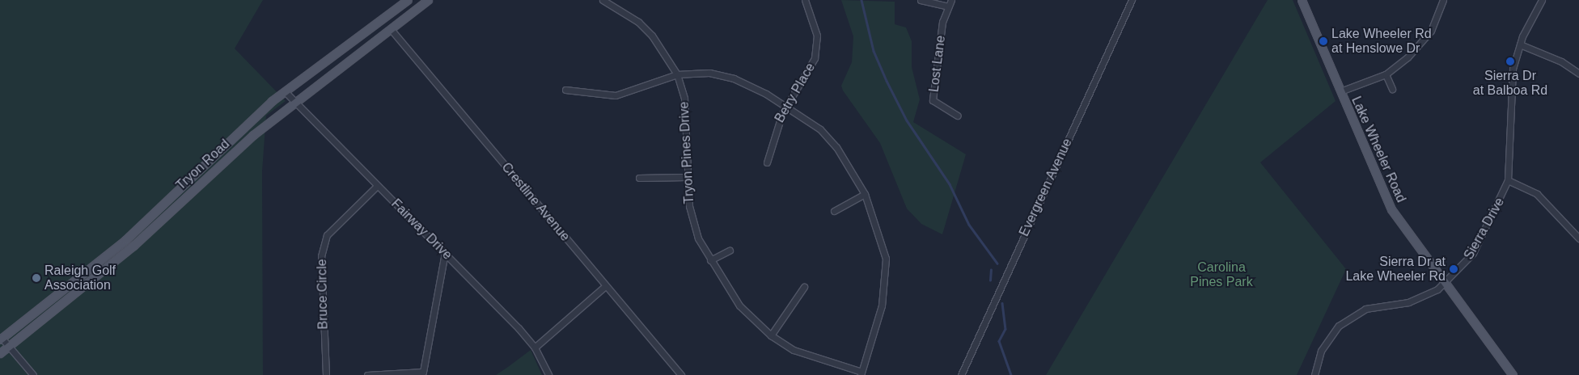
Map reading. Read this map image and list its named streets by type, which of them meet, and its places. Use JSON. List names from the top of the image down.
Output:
{
  "streets": {
    "main road": ["Lake Wheeler Road", "Tryon Road"],
    "street": [
      "Lost Lane",
      "Betry Place",
      "Tryon Pines Drive",
      "Evergreen Avenue",
      "Crestline Avenue",
      "Sierra Drive",
      "Fairway Drive",
      "Bruce Circle"
    ]
  },
  "crossings": [
    ["Lake Wheeler Road", "Sierra Drive"],
    ["Tryon Road", "Crestline Avenue"],
    ["Tryon Road", "Fairway Drive"],
    ["Fairway Drive", "Bruce Circle"]
  ],
  "parks": ["Carolina Pines Park"],
  "places": [
    "Lake Wheeler Rd at Henslowe Dr",
    "Sierra Dr at Balboa Rd",
    "Sierra Dr at Lake Wheeler Rd",
    "Raleigh Golf Association"
  ]
}
